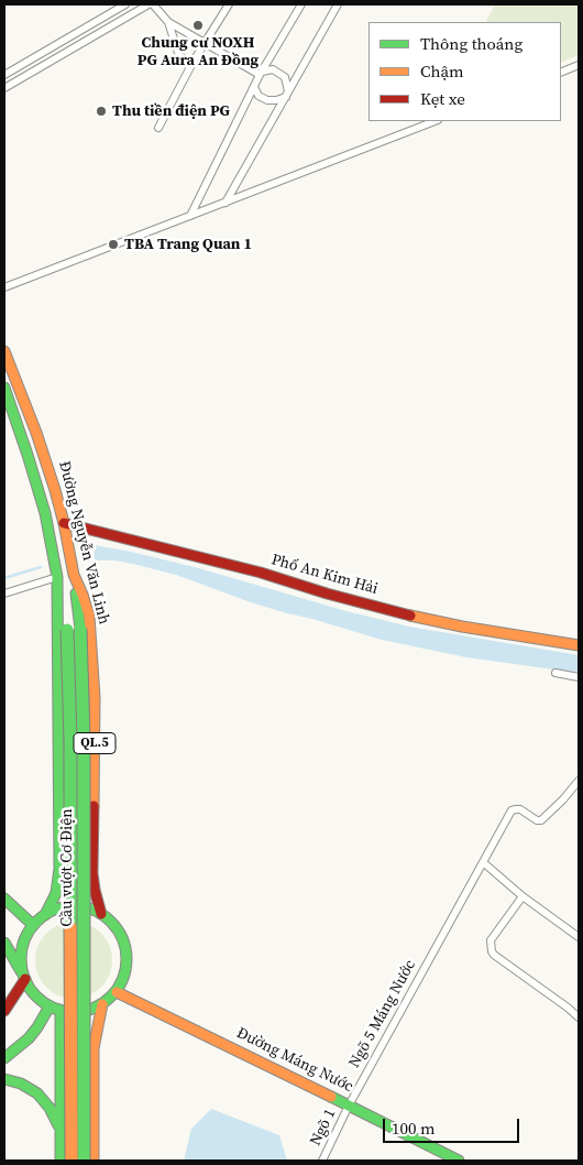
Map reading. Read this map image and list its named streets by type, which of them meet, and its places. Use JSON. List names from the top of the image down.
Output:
{
  "streets": {
    "main road": [
      "Đường Nguyễn Văn Linh",
      "Phố An Kim Hải",
      "QL.5",
      "Cầu vượt Cơ Điện",
      "Đường Máng Nước"
    ],
    "street": ["Ngõ 5 Máng Nước", "Ngõ 1"]
  },
  "crossings": [
    ["Đường Nguyễn Văn Linh", "Phố An Kim Hải"],
    ["Đường Nguyễn Văn Linh", "Cầu vượt Cơ Điện"],
    ["Đường Nguyễn Văn Linh", "Đường Máng Nước"],
    ["Ngõ 5 Máng Nước", "Đường Máng Nước"],
    ["Ngõ 5 Máng Nước", "Ngõ 1"],
    ["Đường Máng Nước", "Ngõ 1"]
  ],
  "places": ["Chung cư NOXH PG Aura An Đồng", "Thu tiền điện PG", "TBA Trang Quan 1"],
  "legend": ["Thông thoáng", "Chậm", "Kẹt xe"],
  "scale_bar": "100 m"
}
